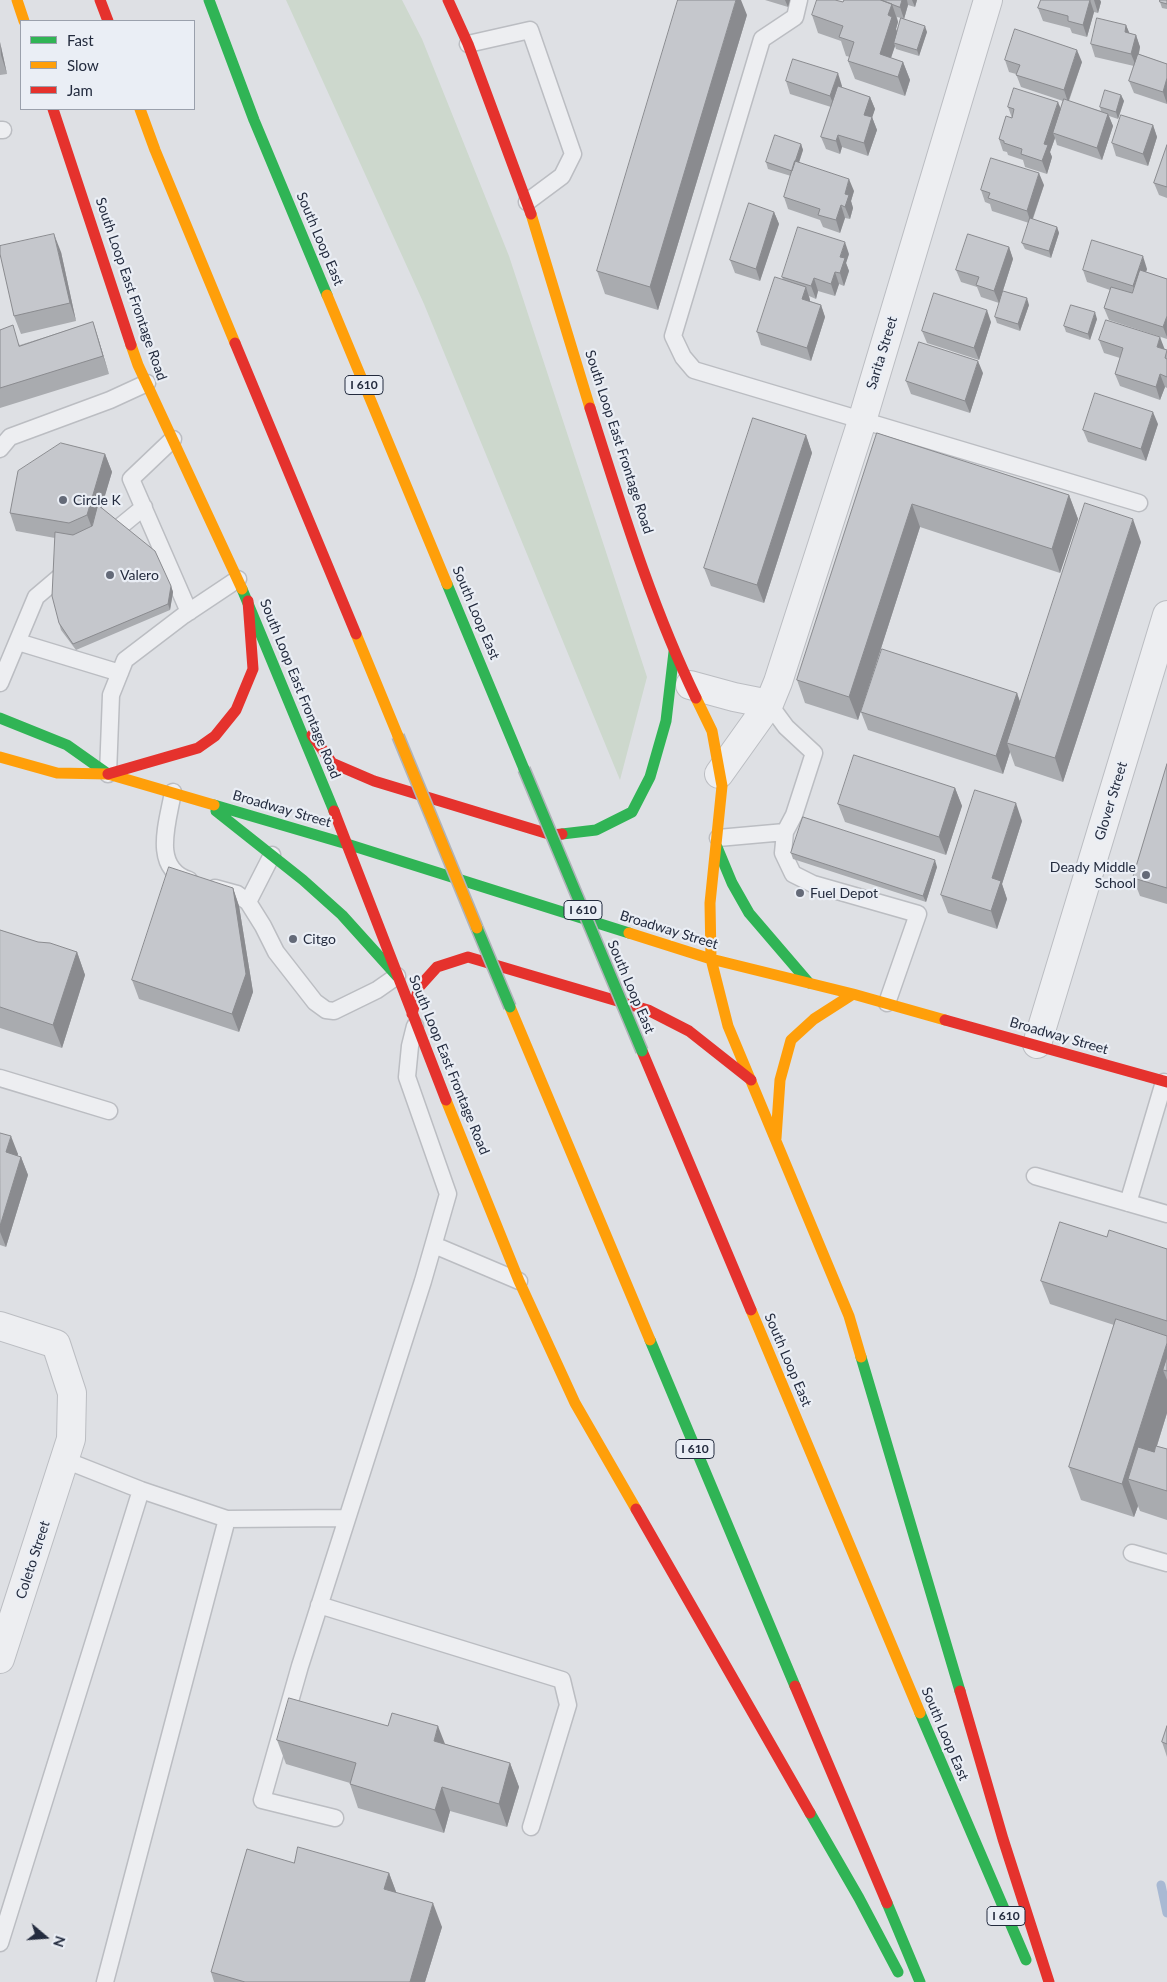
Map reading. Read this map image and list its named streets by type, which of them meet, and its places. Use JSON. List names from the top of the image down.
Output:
{
  "streets": {
    "main road": [
      "South Loop East",
      "South Loop East Frontage Road",
      "I 610",
      "Broadway Street"
    ],
    "street": ["Sarita Street", "Glover Street", "Coleto Street"]
  },
  "crossings": [
    ["South Loop East Frontage Road", "Sarita Street"],
    ["South Loop East Frontage Road", "Broadway Street"],
    ["Glover Street", "Broadway Street"]
  ],
  "places": [
    "Circle K",
    "Valero",
    "Deady Middle School",
    "Fuel Depot",
    "Citgo"
  ],
  "legend": ["Fast", "Slow", "Jam"],
  "north": "right"
}
